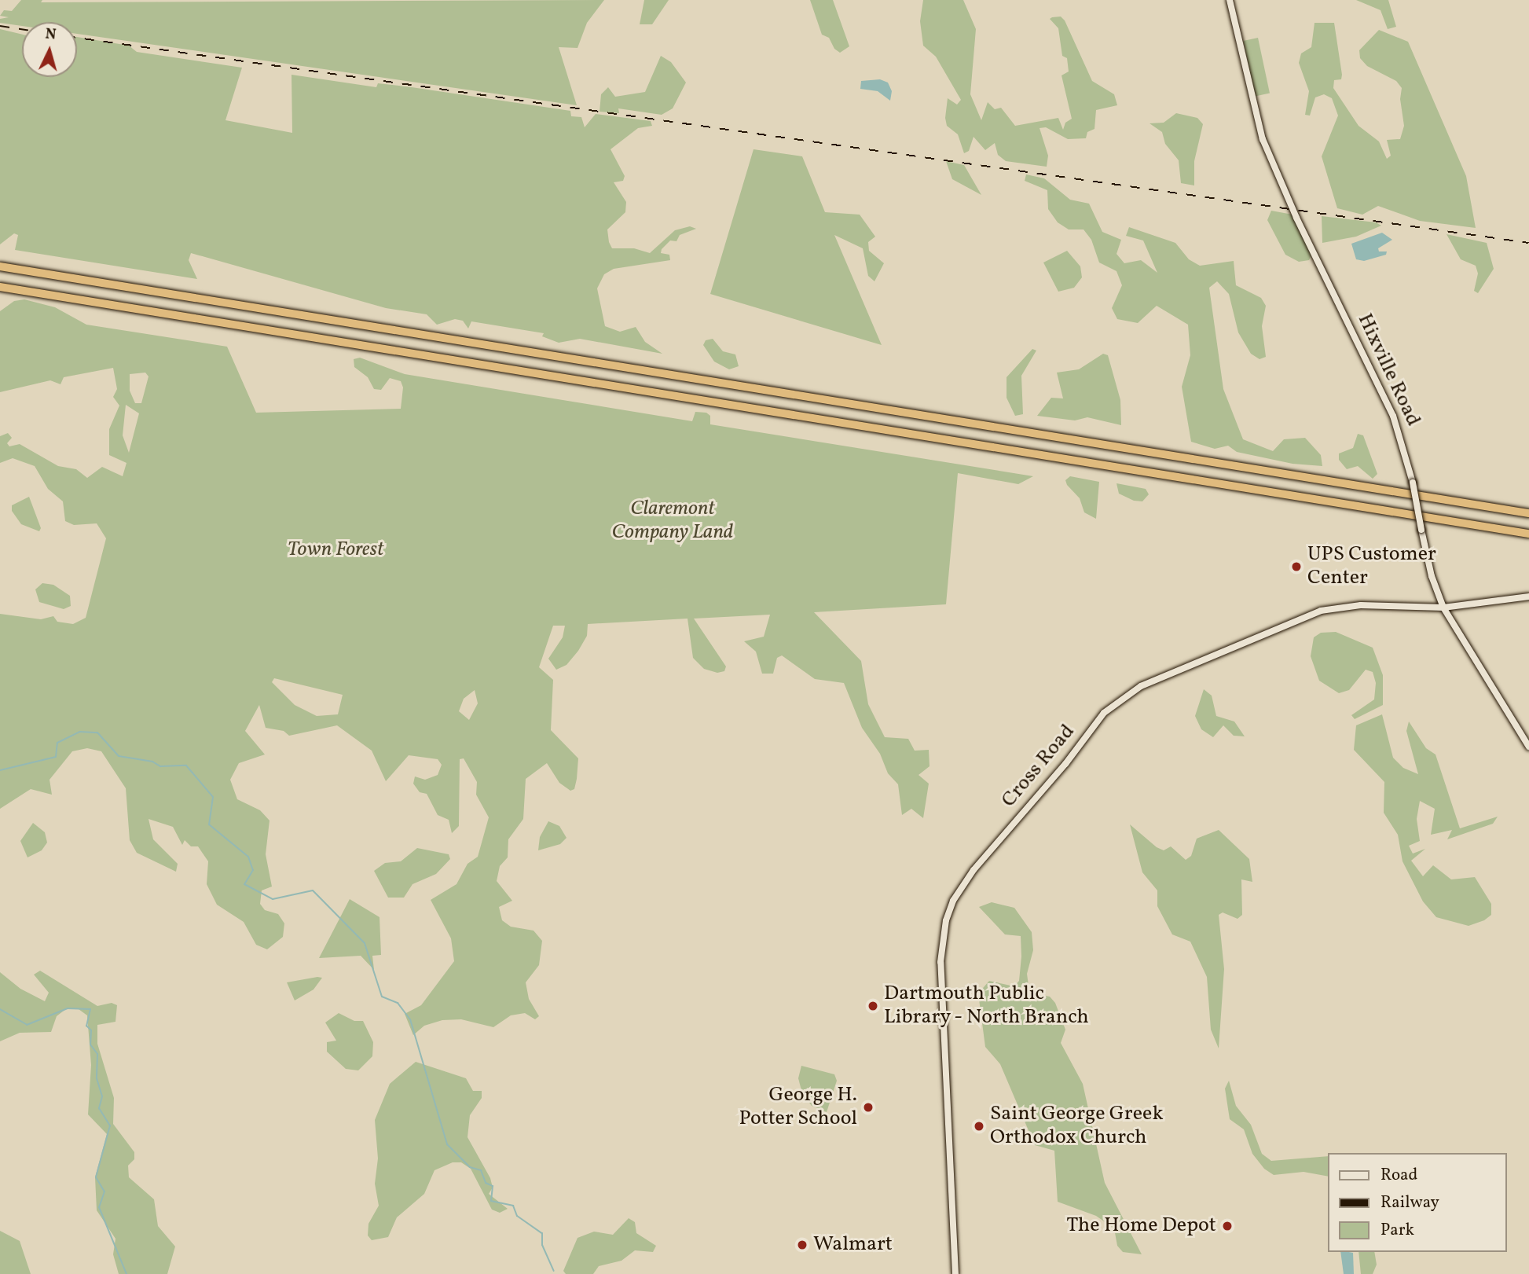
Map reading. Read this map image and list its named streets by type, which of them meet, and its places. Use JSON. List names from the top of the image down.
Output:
{
  "streets": {
    "street": ["Hixville Road", "Cross Road"]
  },
  "crossings": [
    ["Hixville Road", "Cross Road"]
  ],
  "parks": ["Claremont Company Land", "Town Forest"],
  "places": [
    "UPS Customer Center",
    "Dartmouth Public Library - North Branch",
    "George H. Potter School",
    "Saint George Greek Orthodox Church",
    "The Home Depot",
    "Walmart"
  ],
  "legend": ["Road", "Railway", "Park"],
  "north": "top"
}
